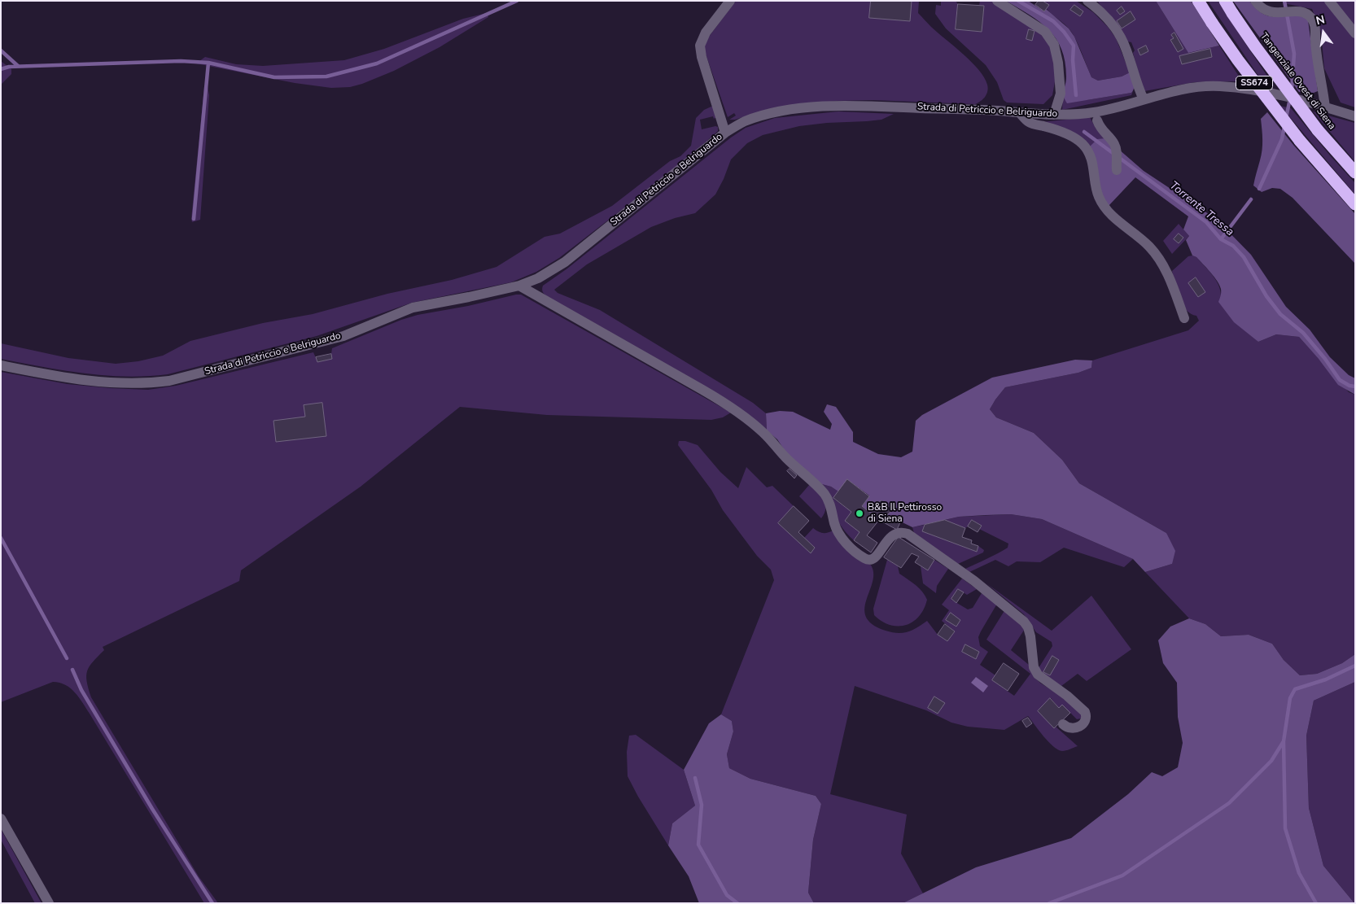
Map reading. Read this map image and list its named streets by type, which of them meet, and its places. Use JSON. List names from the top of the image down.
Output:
{
  "streets": {
    "highway": ["Tangenziale Ovest di Siena", "SS674"],
    "street": ["Strada di Petriccio e Belriguardo"]
  },
  "water": ["Torrente Tressa"],
  "places": ["B&B Il Pettirosso di Siena"],
  "north": "top"
}
